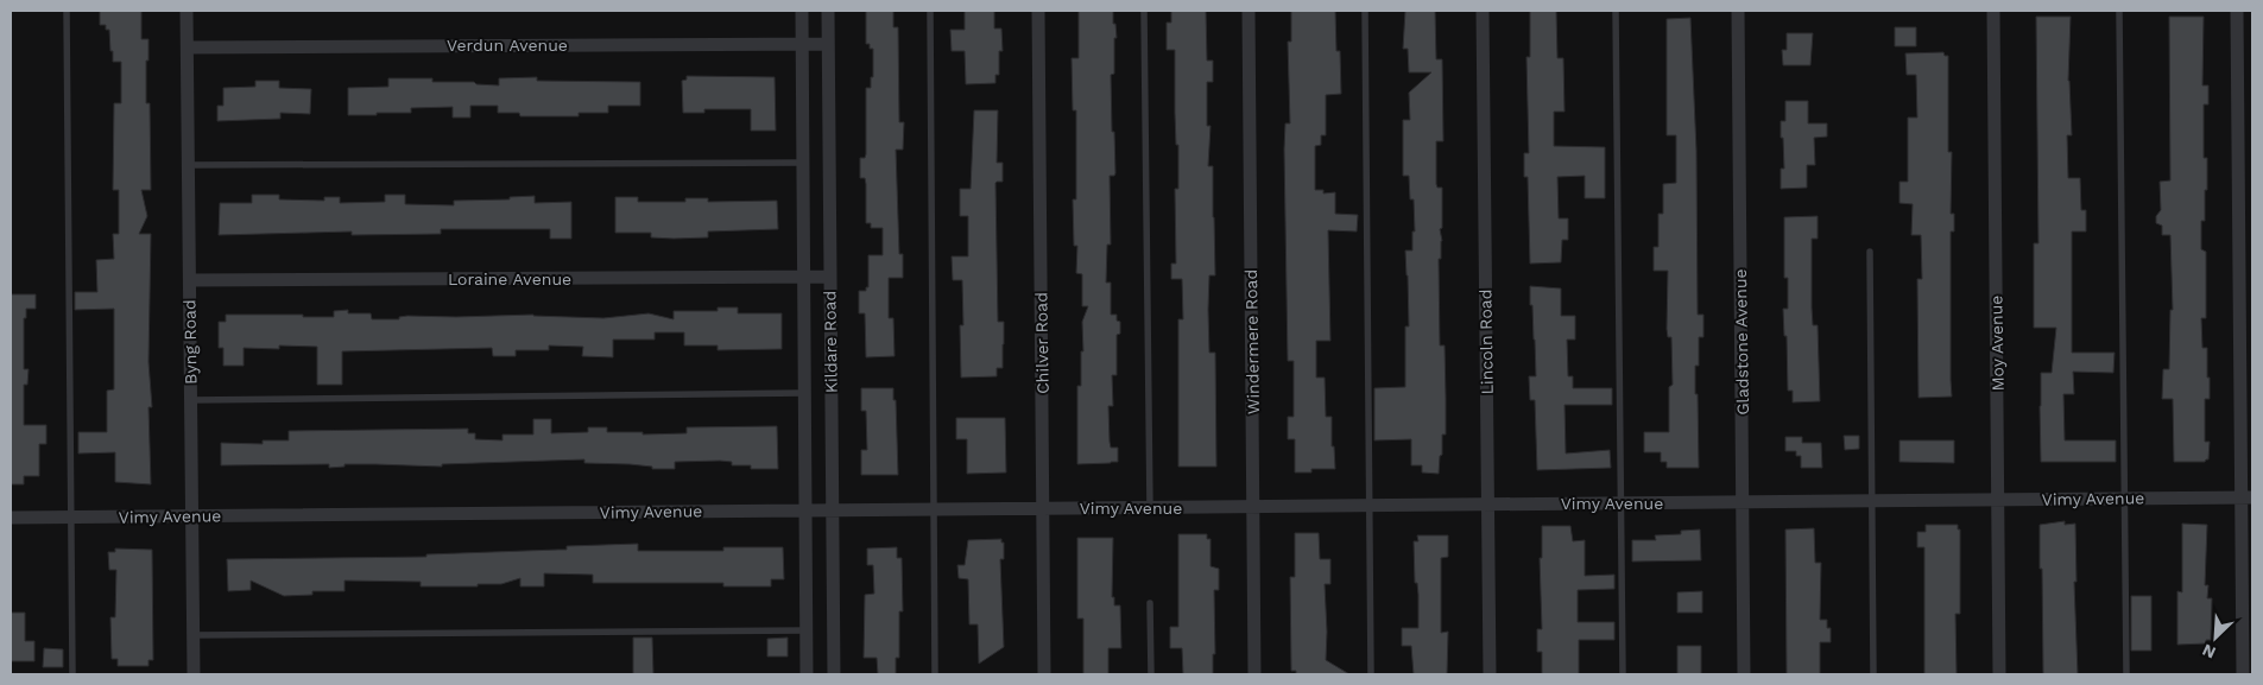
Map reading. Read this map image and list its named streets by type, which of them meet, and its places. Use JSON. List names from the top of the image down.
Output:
{
  "streets": {
    "street": [
      "Verdun Avenue",
      "Loraine Avenue",
      "Byng Road",
      "Kildare Road",
      "Windermere Road",
      "Lincoln Road",
      "Gladstone Avenue",
      "Chilver Road",
      "Moy Avenue",
      "Vimy Avenue"
    ]
  },
  "crossings": [
    ["Verdun Avenue", "Byng Road"],
    ["Verdun Avenue", "Kildare Road"],
    ["Loraine Avenue", "Byng Road"],
    ["Loraine Avenue", "Kildare Road"],
    ["Byng Road", "Vimy Avenue"],
    ["Kildare Road", "Vimy Avenue"],
    ["Windermere Road", "Vimy Avenue"],
    ["Lincoln Road", "Vimy Avenue"],
    ["Gladstone Avenue", "Vimy Avenue"],
    ["Chilver Road", "Vimy Avenue"],
    ["Moy Avenue", "Vimy Avenue"]
  ],
  "north": "bottom left"
}
